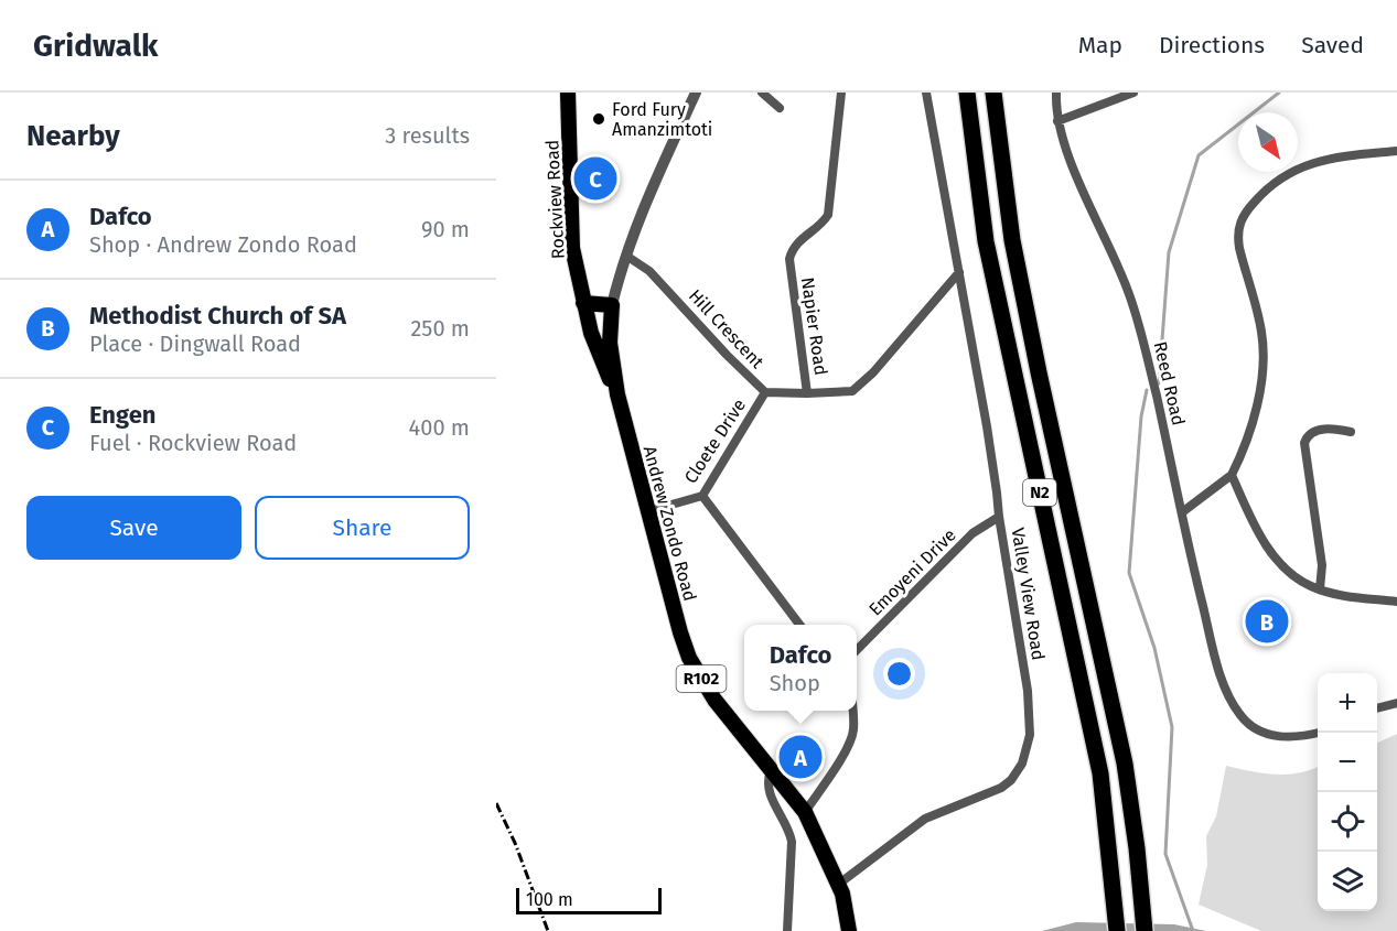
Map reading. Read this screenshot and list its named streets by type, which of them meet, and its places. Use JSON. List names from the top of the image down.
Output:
{
  "streets": {
    "highway": ["N2"],
    "main road": ["Rockview Road", "Andrew Zondo Road", "R102"],
    "street": [
      "Napier Road",
      "Hill Crescent",
      "Reed Road",
      "Cloete Drive",
      "Emoyeni Drive",
      "Valley View Road"
    ]
  },
  "crossings": [
    ["Rockview Road", "Andrew Zondo Road"],
    ["Napier Road", "Hill Crescent"],
    ["Hill Crescent", "Cloete Drive"],
    ["Hill Crescent", "Andrew Zondo Road"],
    ["Hill Crescent", "Valley View Road"],
    ["Cloete Drive", "Andrew Zondo Road"],
    ["Andrew Zondo Road", "Valley View Road"],
    ["Emoyeni Drive", "Valley View Road"]
  ],
  "places": ["Ford Fury Amanzimtoti"],
  "scale_bar": "100 m",
  "north": "bottom right",
  "page": {
    "header": "Gridwalk",
    "nav": ["Map", "Directions", "Saved"],
    "heading": ["Nearby", "3 results"],
    "pins": ["C", "B", "A"],
    "list": [
      {
        "mark": "A",
        "name": "Dafco",
        "note": "Shop · Andrew Zondo Road",
        "value": "90 m"
      },
      {
        "mark": "B",
        "name": "Methodist Church of SA",
        "note": "Place · Dingwall Road",
        "value": "250 m"
      },
      {
        "mark": "C",
        "name": "Engen",
        "note": "Fuel · Rockview Road",
        "value": "400 m"
      }
    ],
    "buttons": ["Save", "Share"],
    "popup": ["Dafco", "Shop"],
    "map_buttons": ["+", "−"],
    "scale": "100 m"
  }
}
